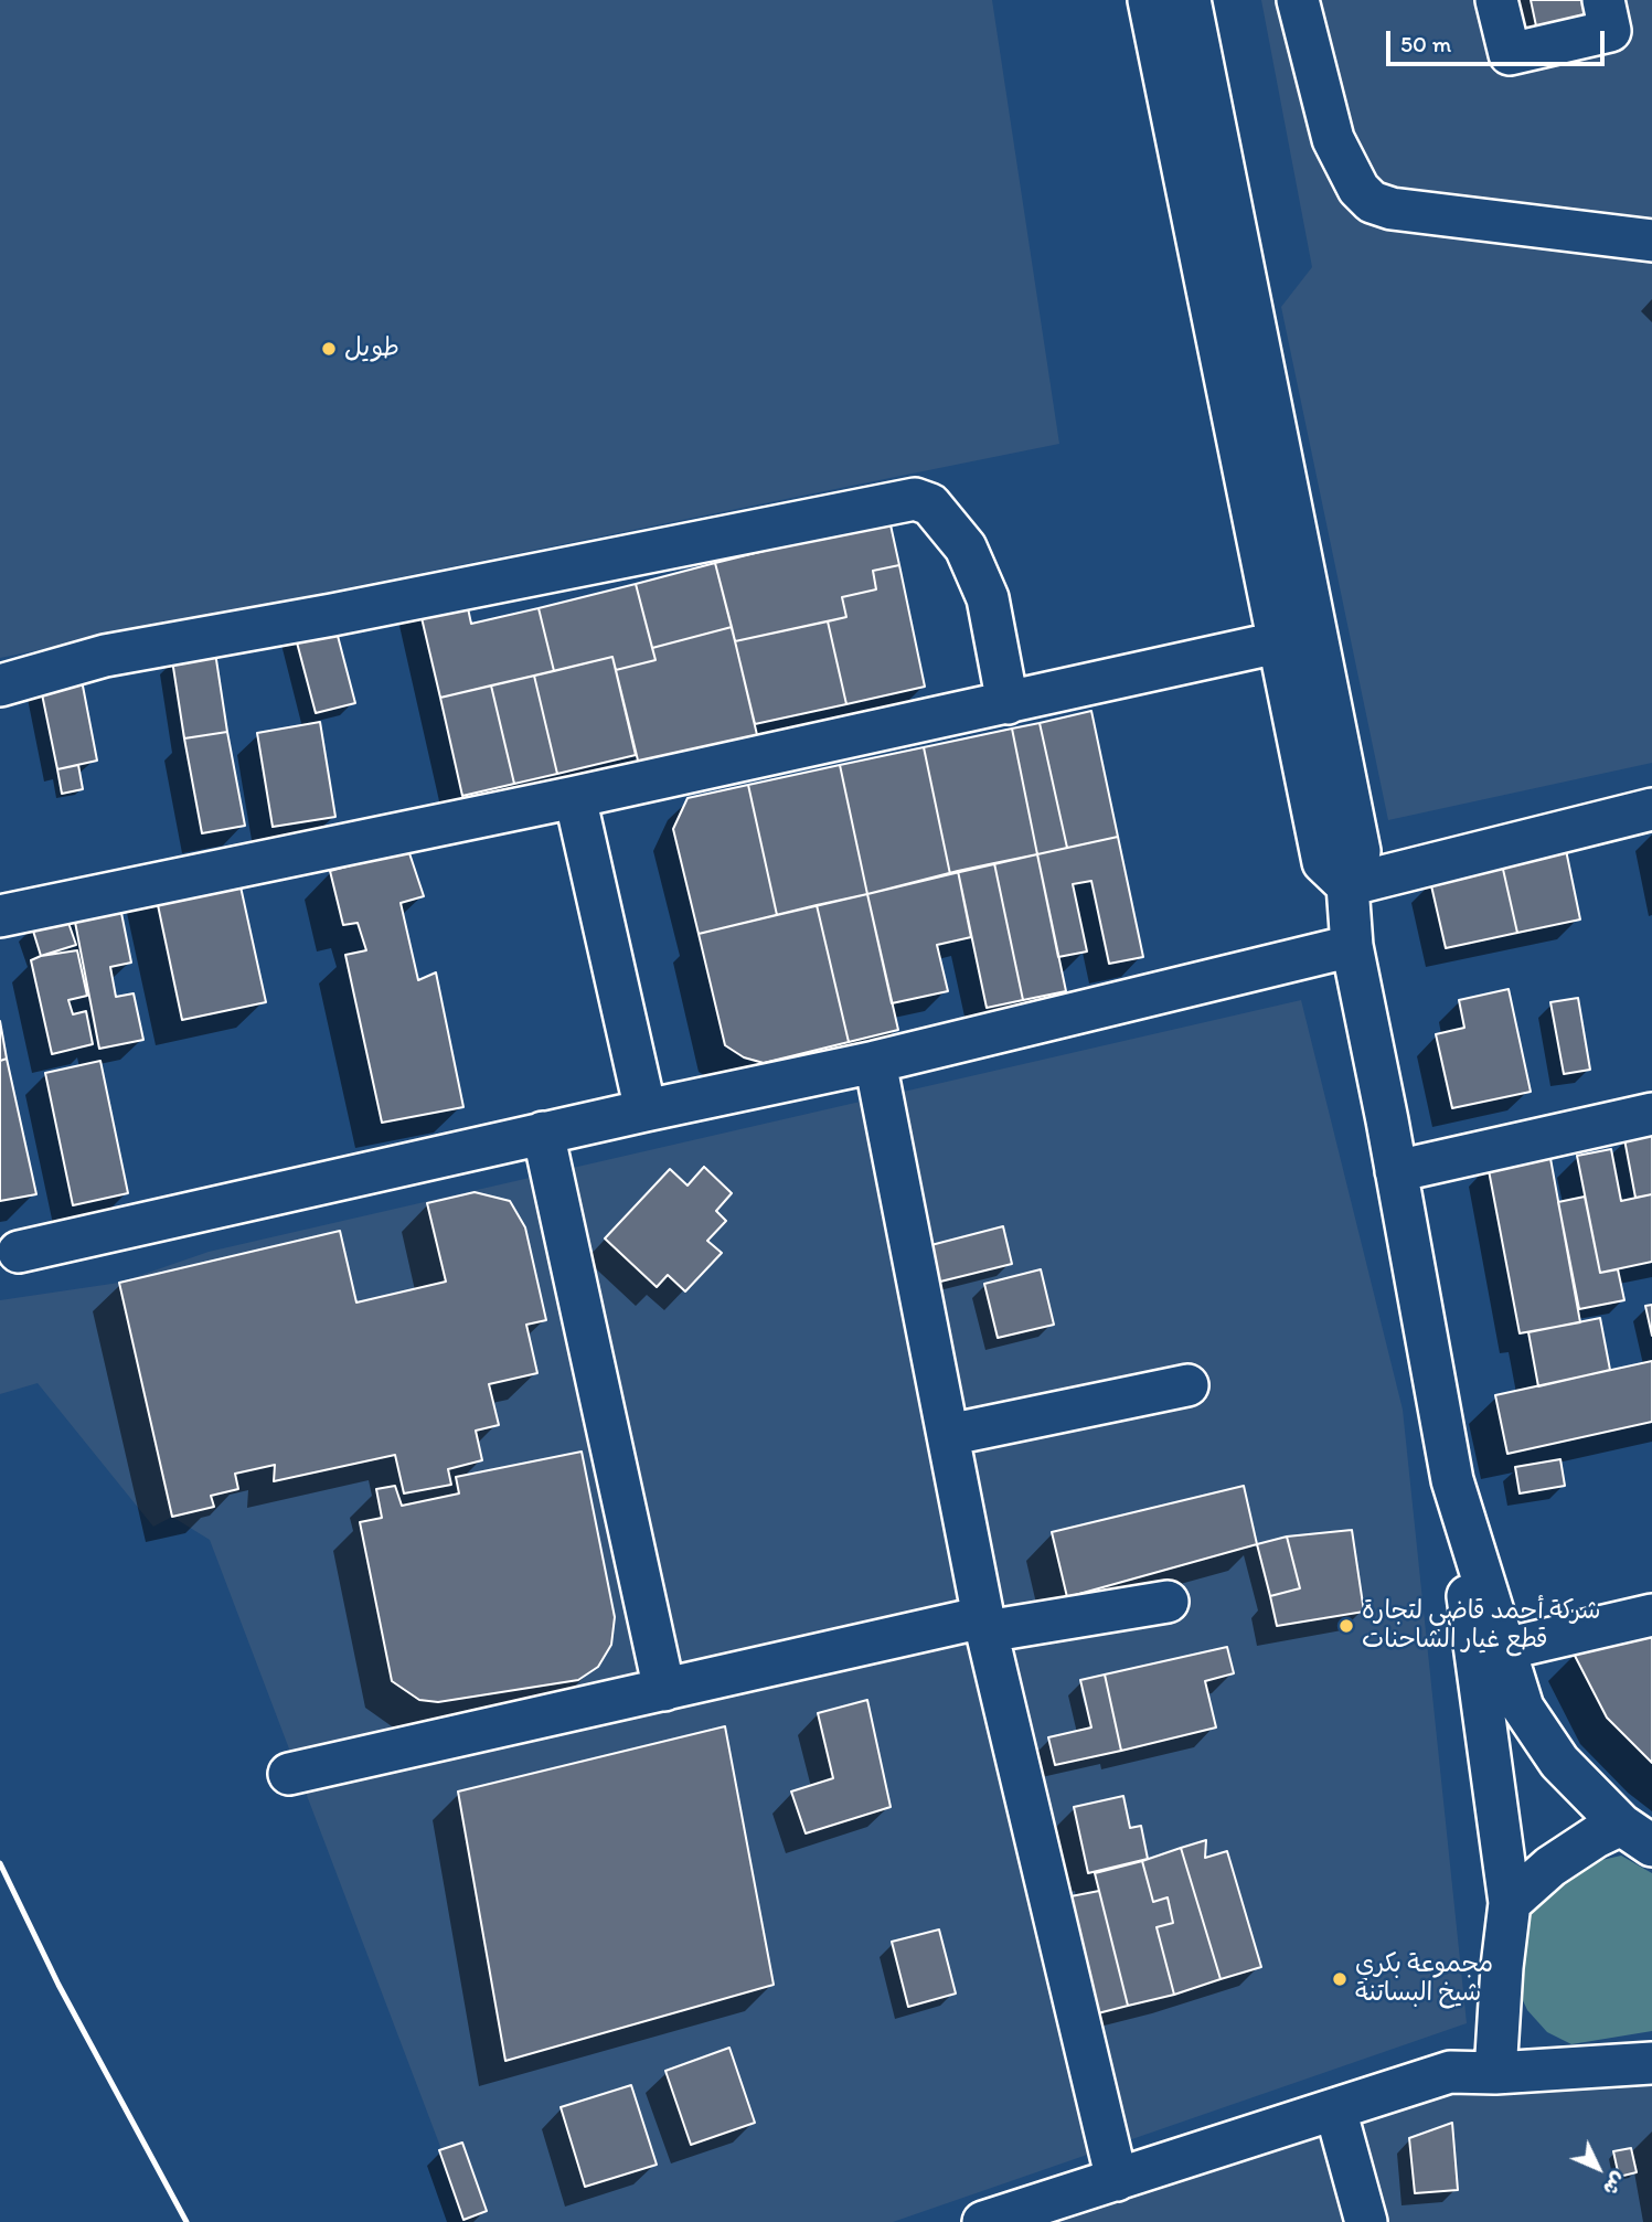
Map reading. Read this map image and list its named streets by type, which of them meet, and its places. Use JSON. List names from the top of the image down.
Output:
{
  "places": ["طويل", "شركة أحمد قاضي لتجارة قطع غيار الشاحنات", "مجموعة بكري شيخ البساتنة"],
  "scale_bar": "50 m",
  "north": "bottom right"
}
